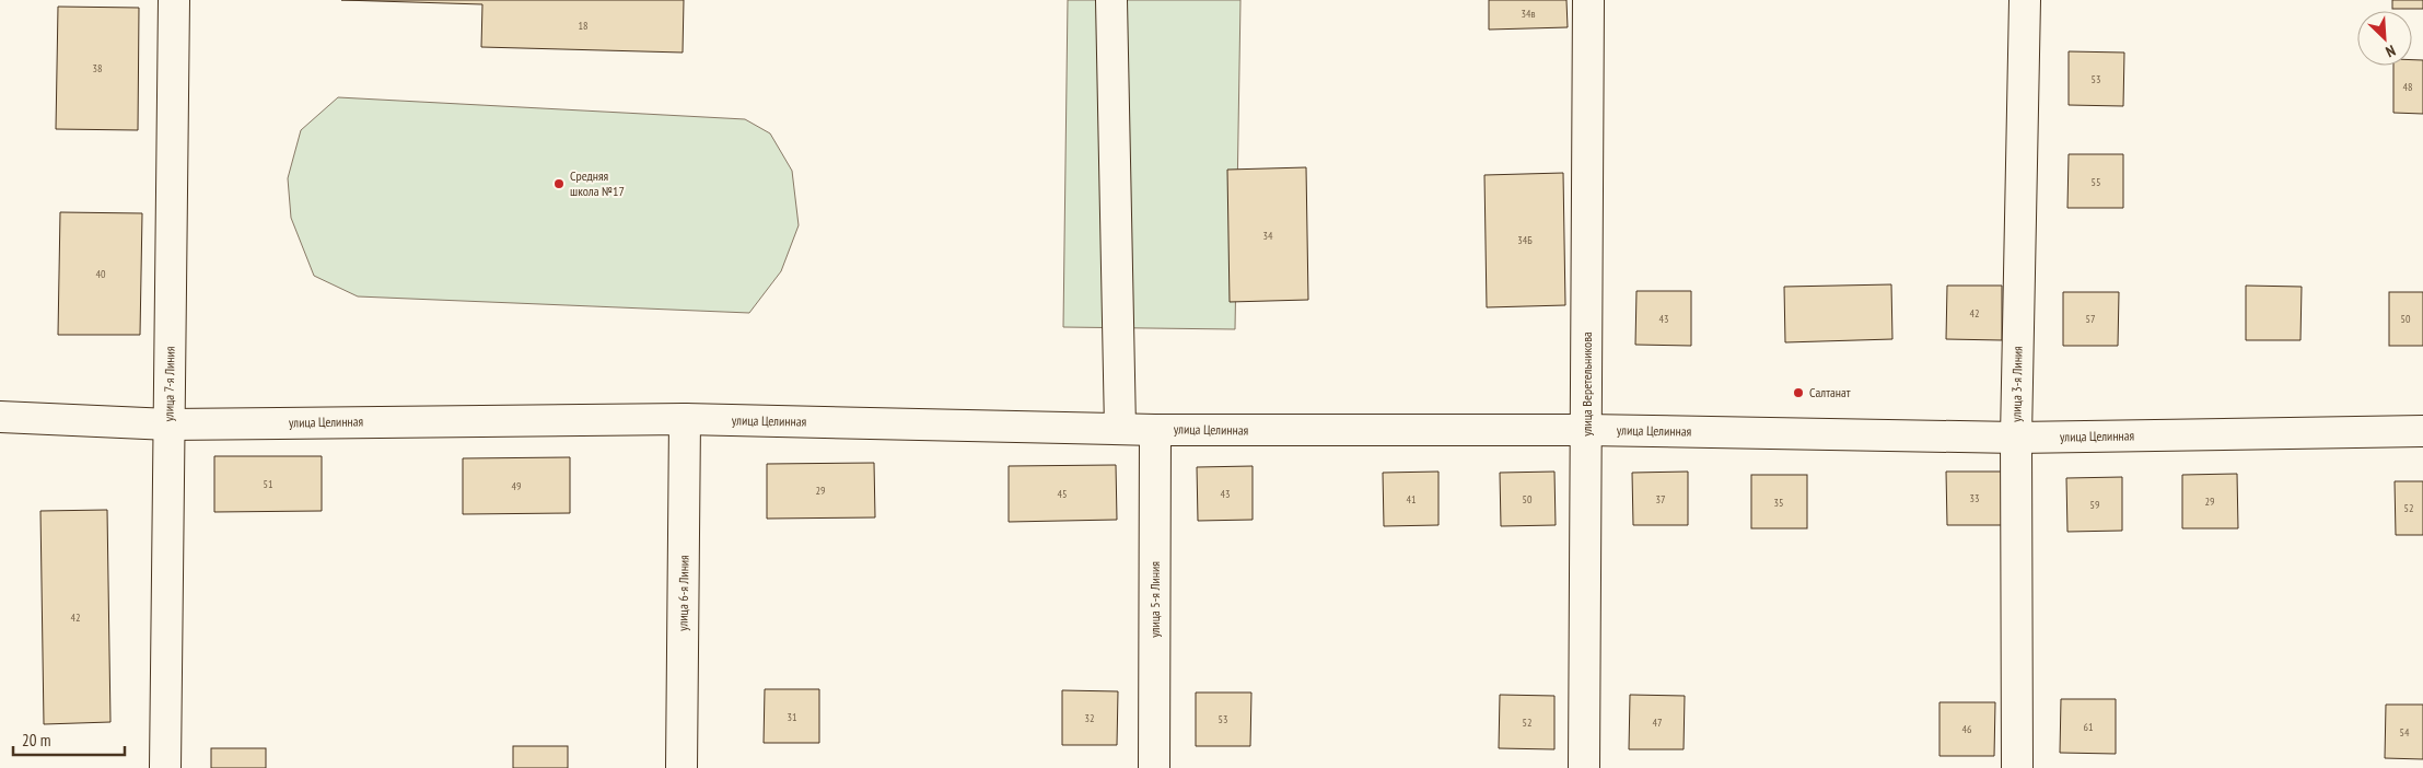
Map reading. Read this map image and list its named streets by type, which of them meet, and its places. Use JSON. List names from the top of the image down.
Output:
{
  "streets": {
    "street": [
      "улица 7-я Линия",
      "улица Веретельникова",
      "улица 3-я Линия",
      "улица Целинная",
      "улица 6-я Линия",
      "улица 5-я Линия"
    ]
  },
  "crossings": [
    ["улица 7-я Линия", "улица Целинная"],
    ["улица Веретельникова", "улица Целинная"],
    ["улица 3-я Линия", "улица Целинная"],
    ["улица Целинная", "улица 6-я Линия"],
    ["улица Целинная", "улица 5-я Линия"]
  ],
  "places": ["Средняя школа №17", "Салтанат"],
  "house_numbers": [
    "34в",
    "18",
    "38",
    "53",
    "48",
    "55",
    "34",
    "34Б",
    "40",
    "42",
    "43",
    "57",
    "50",
    "51",
    "49",
    "29",
    "45",
    "43",
    "33",
    "41",
    "50",
    "37",
    "29",
    "35",
    "59",
    "52",
    "42",
    "31",
    "32",
    "53",
    "52",
    "47",
    "61",
    "46",
    "54"
  ],
  "scale_bar": "20 m",
  "north": "bottom right"
}
